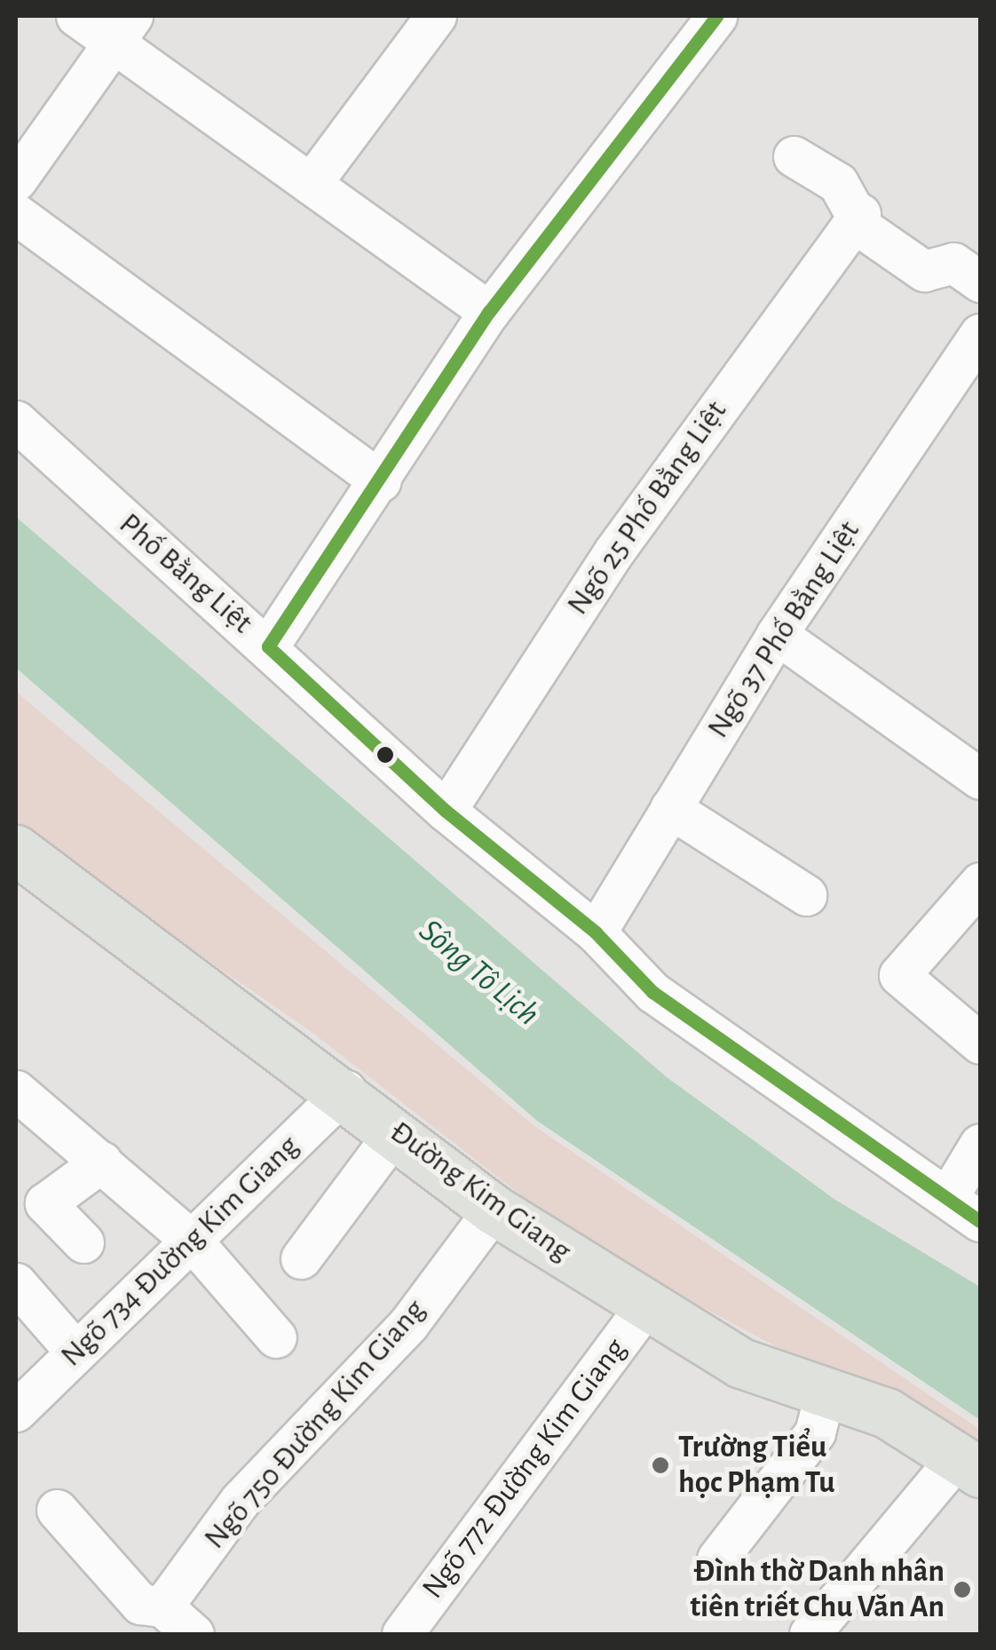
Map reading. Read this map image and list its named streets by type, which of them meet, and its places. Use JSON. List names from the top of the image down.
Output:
{
  "streets": {
    "main road": ["Đường Kim Giang"],
    "street": [
      "Ngõ 25 Phố Bằng Liệt",
      "Phố Bằng Liệt",
      "Ngõ 37 Phố Bằng Liệt",
      "Ngõ 734 Đường Kim Giang",
      "Ngõ 750 Đường Kim Giang",
      "Ngõ 772 Đường Kim Giang"
    ]
  },
  "crossings": [
    ["Ngõ 25 Phố Bằng Liệt", "Phố Bằng Liệt"],
    ["Phố Bằng Liệt", "Ngõ 37 Phố Bằng Liệt"],
    ["Đường Kim Giang", "Ngõ 734 Đường Kim Giang"],
    ["Đường Kim Giang", "Ngõ 750 Đường Kim Giang"],
    ["Đường Kim Giang", "Ngõ 772 Đường Kim Giang"]
  ],
  "water": ["Sông Tô Lịch"],
  "places": ["Trường Tiểu học Phạm Tu", "Đình thờ Danh nhân tiên triết Chu Văn An"]
}
